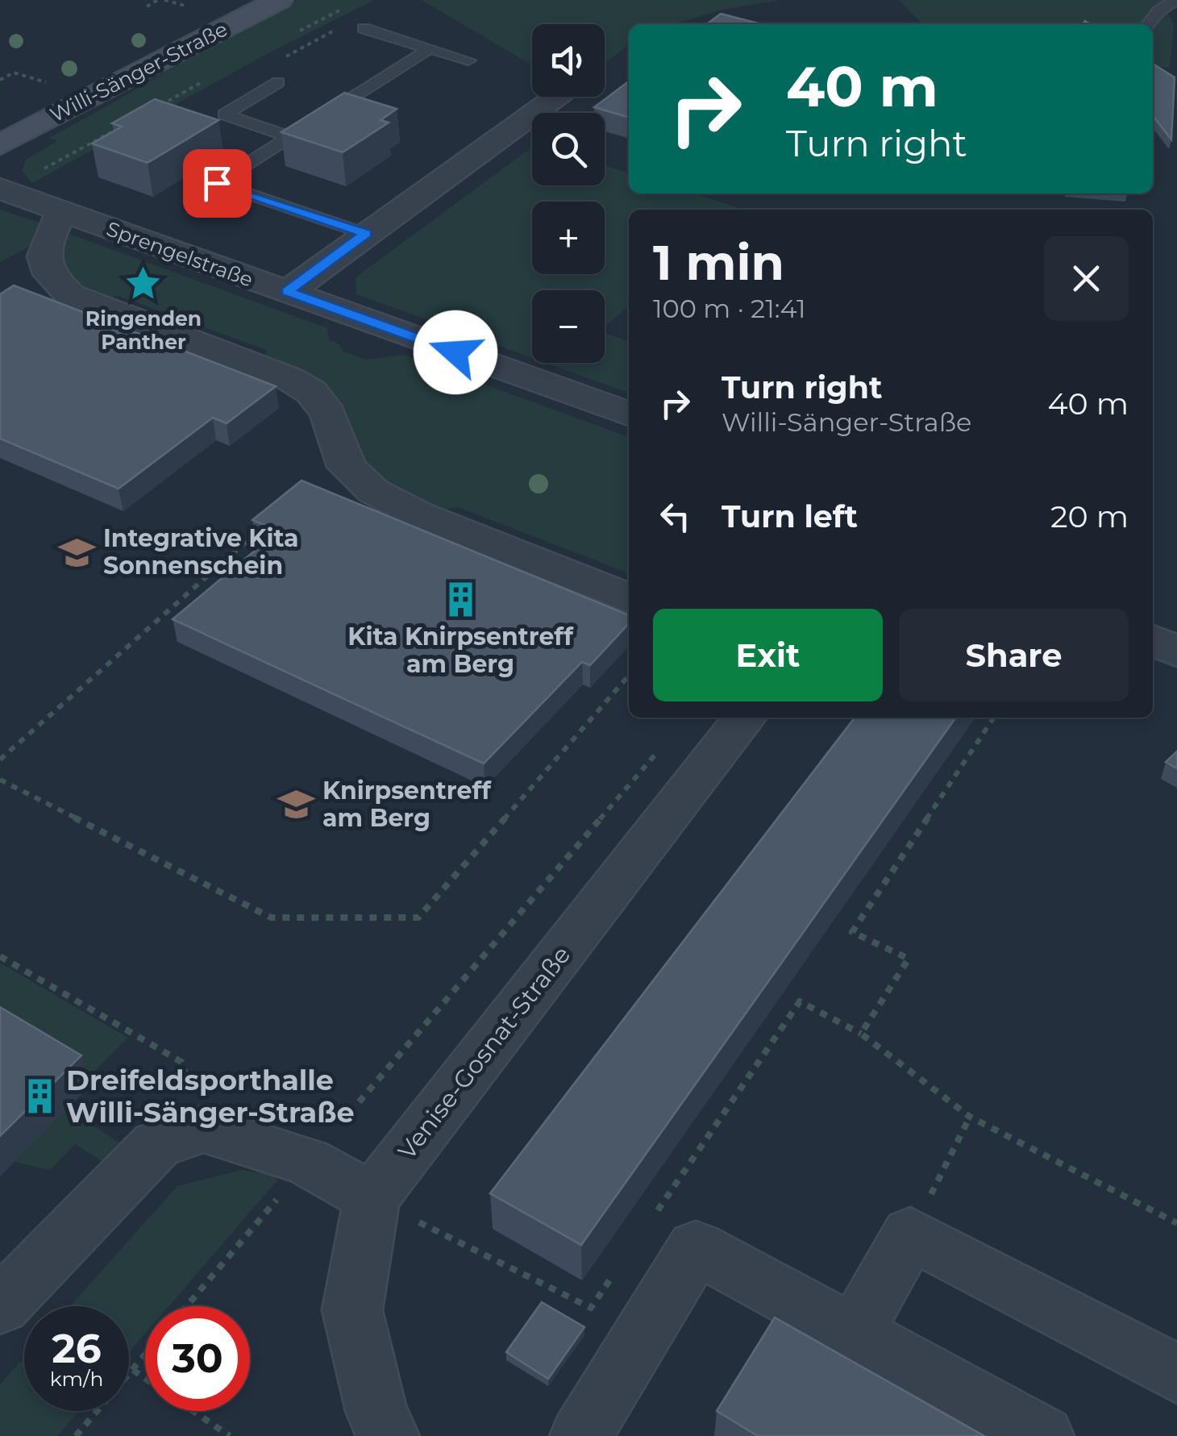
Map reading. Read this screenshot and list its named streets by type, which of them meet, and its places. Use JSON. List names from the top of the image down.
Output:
{
  "streets": {
    "main road": ["Willi-Sänger-Straße"],
    "street": ["Sprengelstraße", "Venise-Gosnat-Straße"]
  },
  "places": {
    "place": ["Ringenden Panther"],
    "school or university": ["Integrative Kita Sonnenschein", "Knirpsentreff am Berg"],
    "building": ["Kita Knirpsentreff am Berg", "Dreifeldsporthalle Willi-Sänger-Straße"]
  },
  "page": {
    "map_buttons": ["+", "−"],
    "turn": ["40 m", "Turn right"],
    "heading": ["1 min", "100 m · 21:41"],
    "list": [
      {
        "name": "Turn right",
        "note": "Willi-Sänger-Straße",
        "value": "40 m"
      },
      {
        "name": "Turn left",
        "value": "20 m"
      }
    ],
    "buttons": ["Exit", "Share"],
    "speed": "26 km/h",
    "limit": "30"
  }
}
